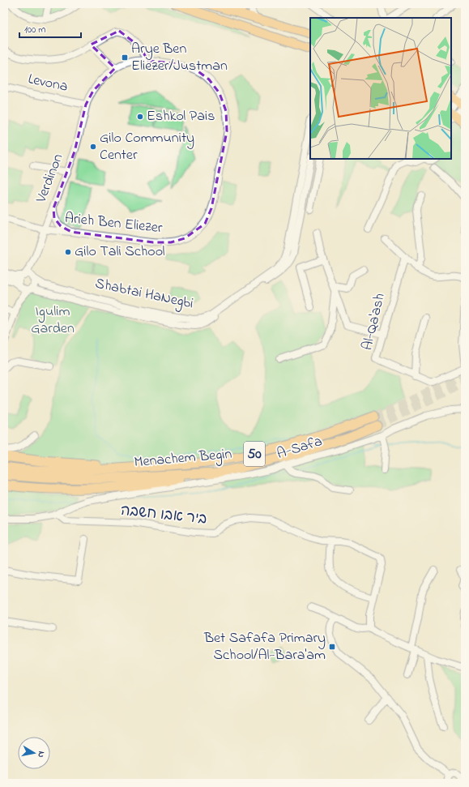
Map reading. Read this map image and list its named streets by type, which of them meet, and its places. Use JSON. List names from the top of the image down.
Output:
{
  "streets": {
    "highway": ["50", "Menachem Begin"],
    "street": [
      "Levona",
      "Verdinon",
      "Arieh Ben Eliezer",
      "Shabtai HaNegbi",
      "Al-Qa'ash",
      "A-Safa",
      "ביר אבו חשבה"
    ]
  },
  "crossings": [
    ["Levona", "Verdinon"],
    ["Levona", "Arieh Ben Eliezer"],
    ["Verdinon", "Arieh Ben Eliezer"],
    ["Verdinon", "Shabtai HaNegbi"],
    ["A-Safa", "ביר אבו חשבה"]
  ],
  "parks": ["Igulim Garden"],
  "places": {
    "transit": ["Arye Ben Eliezer/Justman", "Bet Safafa Primary School/Al-Bara'am"],
    "other": ["Eshkol Pais", "Gilo Community Center", "Gilo Tali School"]
  },
  "scale_bar": "100 m",
  "north": "right"
}
